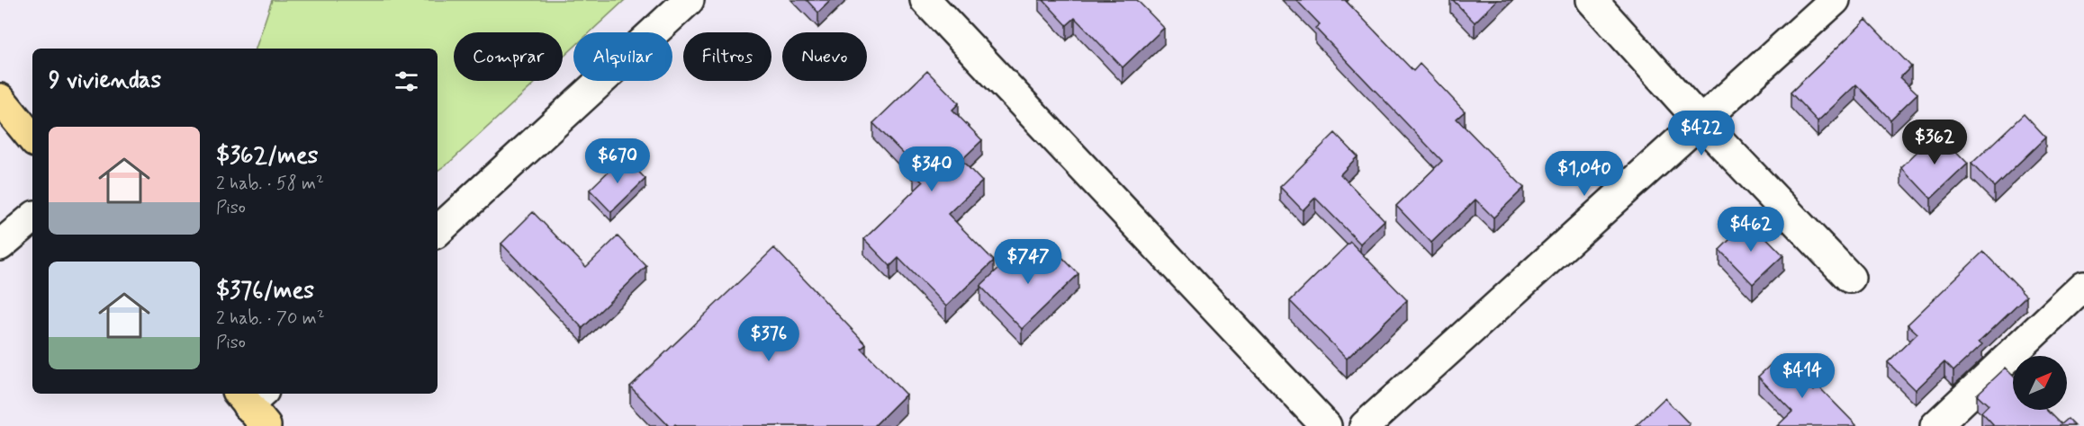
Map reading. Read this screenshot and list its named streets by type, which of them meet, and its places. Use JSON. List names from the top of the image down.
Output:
{
  "north": "top right",
  "page": {
    "chip": [
      "Comprar",
      "Alquilar",
      "Filtros",
      "Nuevo"
    ],
    "heading": "9 viviendas",
    "price": [
      "$422",
      "$362",
      "$670",
      "$340",
      "$1,040",
      "$462",
      "$747",
      "$376",
      "$414"
    ],
    "list": [
      {
        "name": "$362/mes",
        "note": "2 hab. · 58 m² · Piso"
      },
      {
        "name": "$376/mes",
        "note": "2 hab. · 70 m² · Piso"
      }
    ]
  }
}
